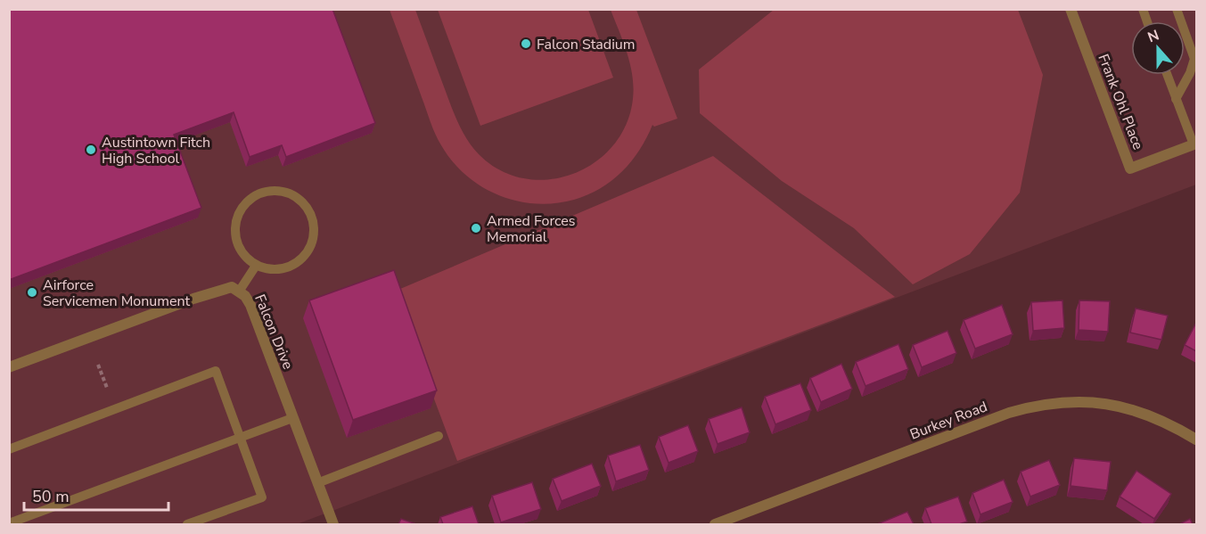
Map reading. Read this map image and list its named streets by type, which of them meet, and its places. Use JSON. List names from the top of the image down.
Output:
{
  "streets": {
    "street": ["Frank Ohl Place", "Falcon Drive", "Burkey Road"]
  },
  "places": [
    "Falcon Stadium",
    "Austintown Fitch High School",
    "Armed Forces Memorial",
    "Airforce Servicemen Monument"
  ],
  "scale_bar": "50 m",
  "north": "top"
}
